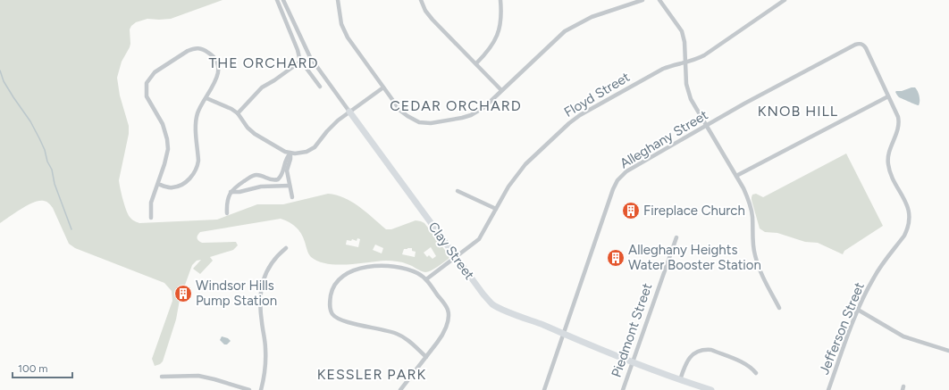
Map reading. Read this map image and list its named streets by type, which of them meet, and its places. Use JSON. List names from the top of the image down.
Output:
{
  "streets": {
    "street": [
      "Floyd Street",
      "Alleghany Street",
      "Clay Street",
      "Jefferson Street",
      "Piedmont Street"
    ]
  },
  "crossings": [
    ["Floyd Street", "Clay Street"],
    ["Alleghany Street", "Clay Street"],
    ["Alleghany Street", "Jefferson Street"],
    ["Clay Street", "Piedmont Street"]
  ],
  "districts": [
    "THE ORCHARD",
    "CEDAR ORCHARD",
    "KNOB HILL",
    "KESSLER PARK"
  ],
  "places": {
    "building": ["Fireplace Church", "Alleghany Heights Water Booster Station", "Windsor Hills Pump Station"]
  },
  "scale_bar": "100 m"
}
